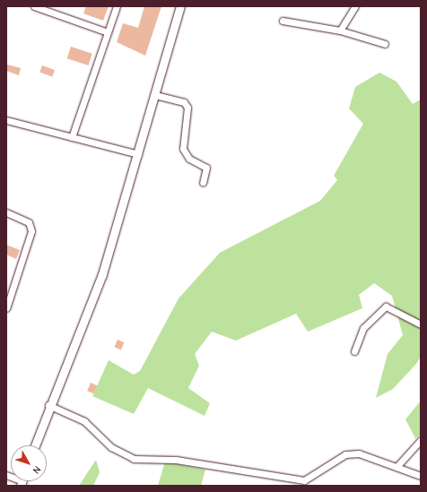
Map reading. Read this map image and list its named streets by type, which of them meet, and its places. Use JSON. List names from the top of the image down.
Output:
{
  "north": "bottom right"
}
